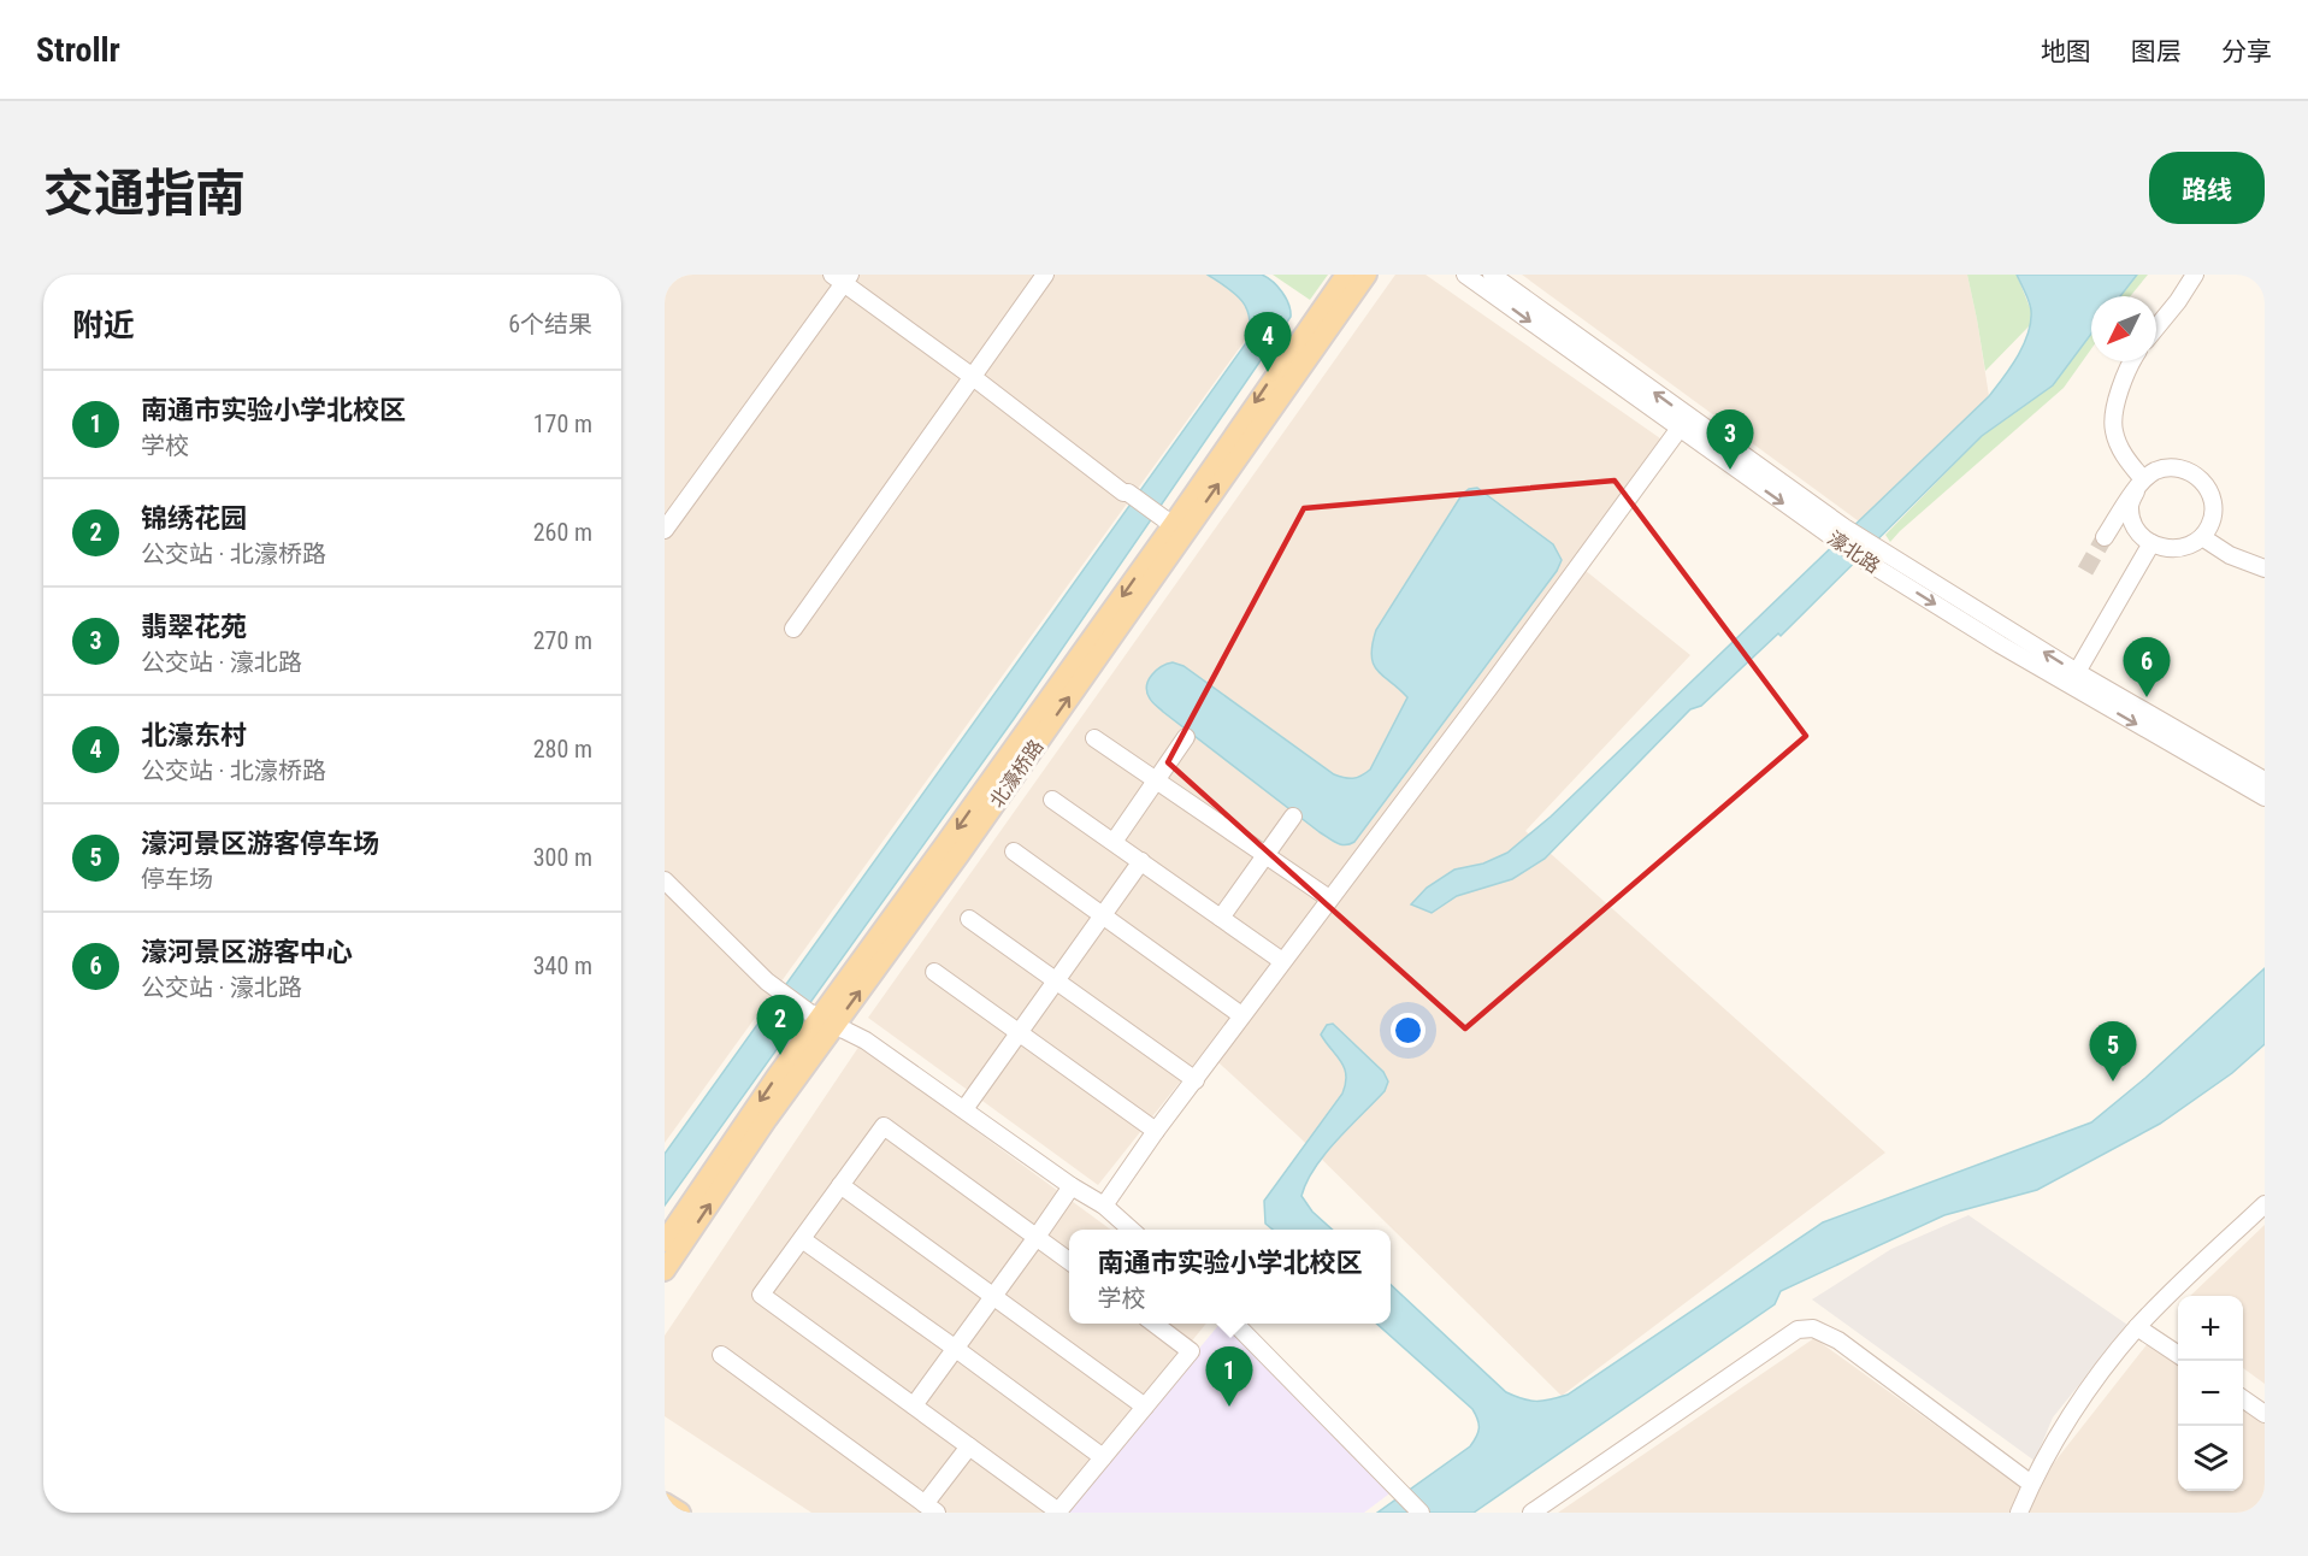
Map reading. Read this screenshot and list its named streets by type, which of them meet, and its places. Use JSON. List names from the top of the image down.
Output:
{
  "streets": {
    "main road": ["北濠桥路"],
    "street": ["濠北路"]
  },
  "north": "bottom left",
  "page": {
    "header": "Strollr",
    "nav": ["地图", "图层", "分享"],
    "title": "交通指南",
    "buttons": "路线",
    "heading": ["附近", "6个结果"],
    "pins": [
      "4",
      "3",
      "6",
      "2",
      "5",
      "1"
    ],
    "list": [
      {
        "mark": "1",
        "name": "南通市实验小学北校区",
        "note": "学校",
        "value": "170 m"
      },
      {
        "mark": "2",
        "name": "锦绣花园",
        "note": "公交站 · 北濠桥路",
        "value": "260 m"
      },
      {
        "mark": "3",
        "name": "翡翠花苑",
        "note": "公交站 · 濠北路",
        "value": "270 m"
      },
      {
        "mark": "4",
        "name": "北濠东村",
        "note": "公交站 · 北濠桥路",
        "value": "280 m"
      },
      {
        "mark": "5",
        "name": "濠河景区游客停车场",
        "note": "停车场",
        "value": "300 m"
      },
      {
        "mark": "6",
        "name": "濠河景区游客中心",
        "note": "公交站 · 濠北路",
        "value": "340 m"
      }
    ],
    "popup": ["南通市实验小学北校区", "学校"],
    "map_buttons": ["+", "−"]
  }
}
